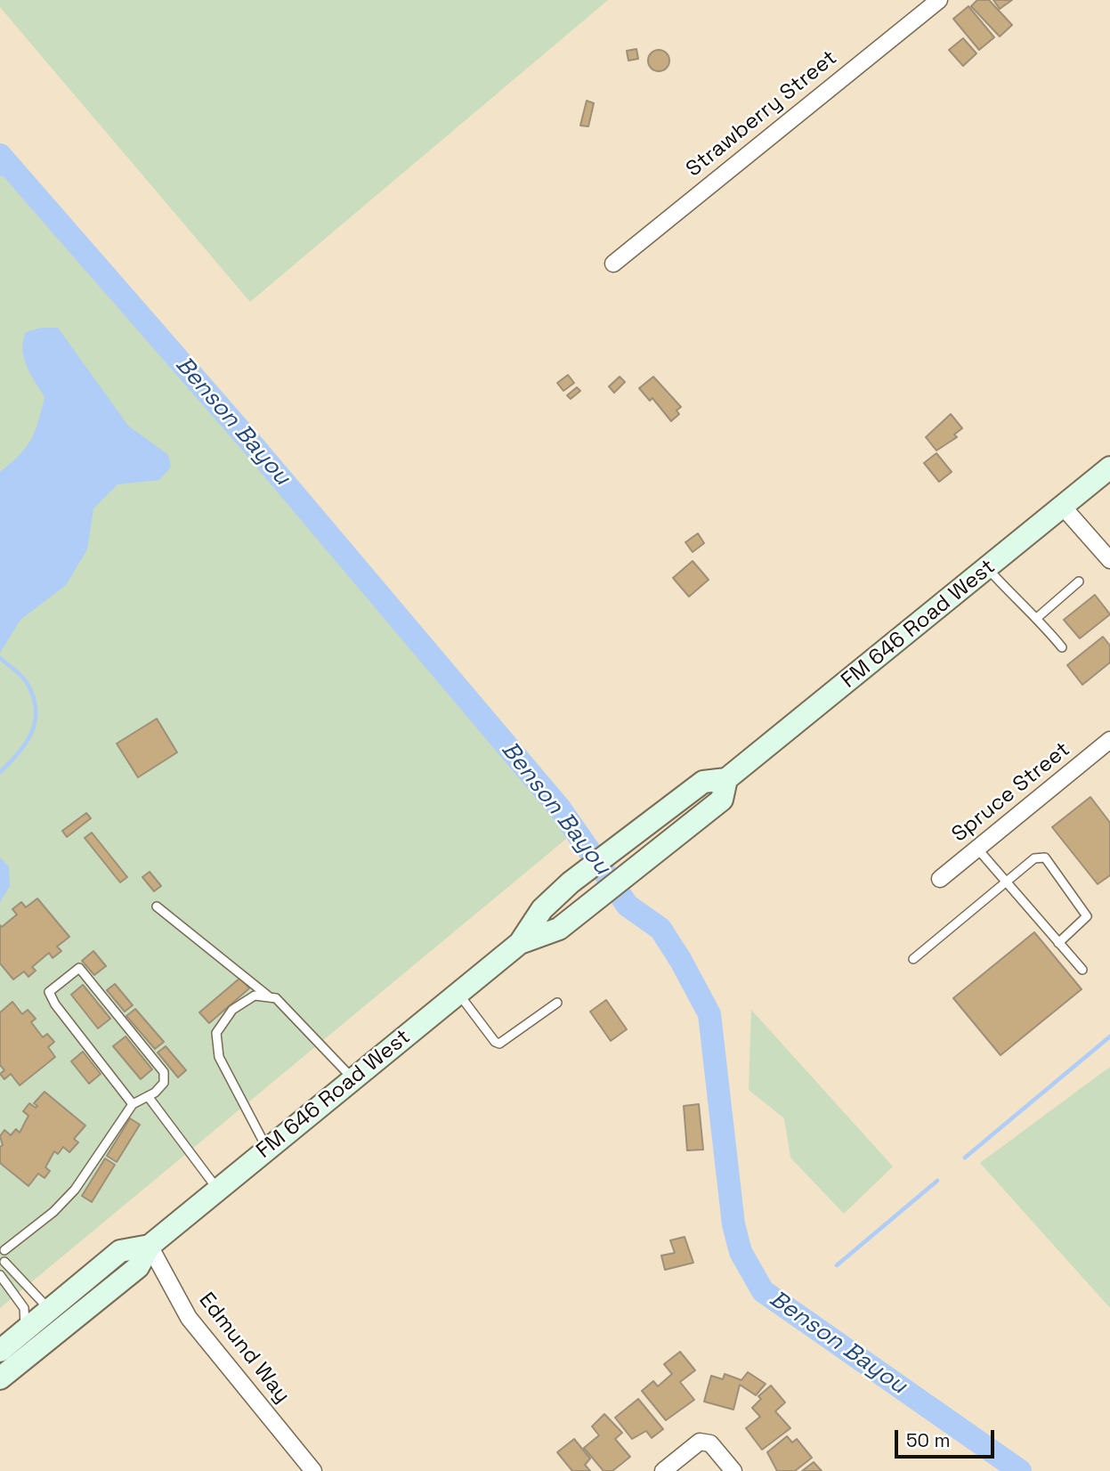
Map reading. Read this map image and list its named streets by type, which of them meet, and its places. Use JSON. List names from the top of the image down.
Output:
{
  "streets": {
    "main road": ["FM 646 Road West"],
    "street": ["Strawberry Street", "Spruce Street", "Edmund Way"]
  },
  "crossings": [
    ["FM 646 Road West", "Edmund Way"]
  ],
  "water": ["Benson Bayou"],
  "scale_bar": "50 m"
}
